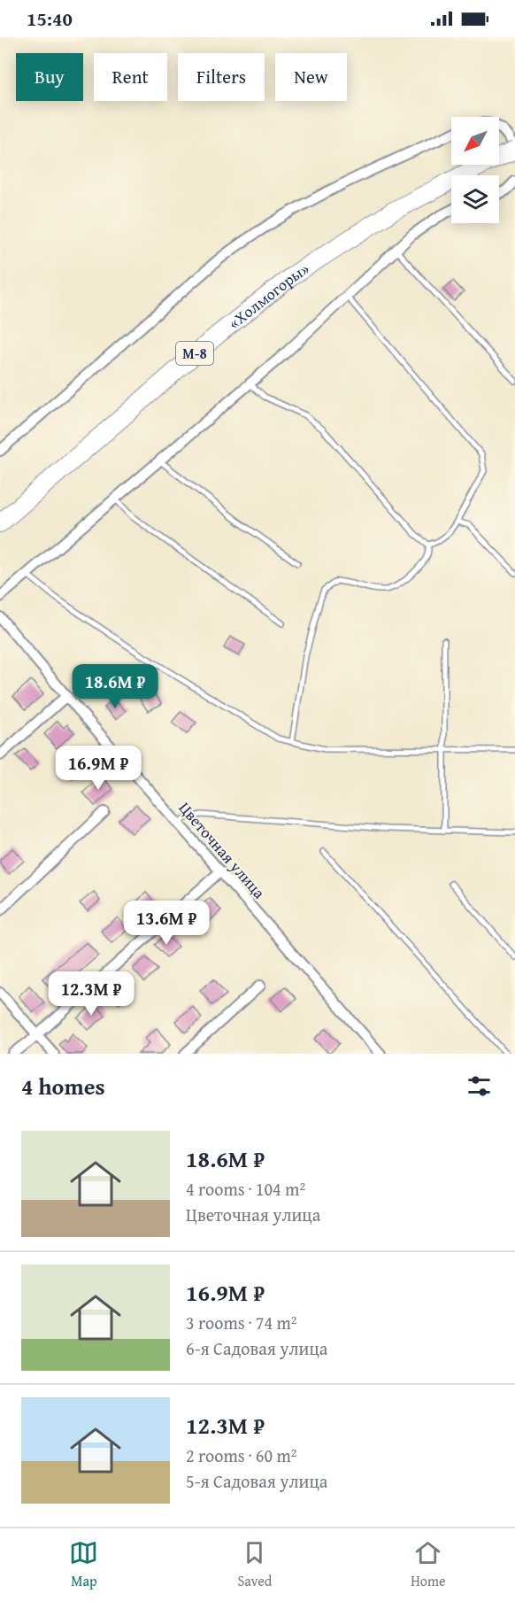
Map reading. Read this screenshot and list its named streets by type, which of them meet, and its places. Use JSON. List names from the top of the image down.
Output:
{
  "streets": {
    "highway": ["«Холмогоры»", "М-8"],
    "street": ["Цветочная улица"]
  },
  "north": "bottom left",
  "page": {
    "status": "15:40",
    "chip": [
      "Buy",
      "Rent",
      "Filters",
      "New"
    ],
    "price": [
      "18.6M ₽",
      "16.9M ₽",
      "13.6M ₽",
      "12.3M ₽"
    ],
    "heading": "4 homes",
    "list": [
      {
        "name": "18.6M ₽",
        "note": "4 rooms · 104 m² · Цветочная улица"
      },
      {
        "name": "16.9M ₽",
        "note": "3 rooms · 74 m² · 6-я Садовая улица"
      },
      {
        "name": "12.3M ₽",
        "note": "2 rooms · 60 m² · 5-я Садовая улица"
      }
    ],
    "tabs": ["Map", "Saved", "Home"]
  }
}
